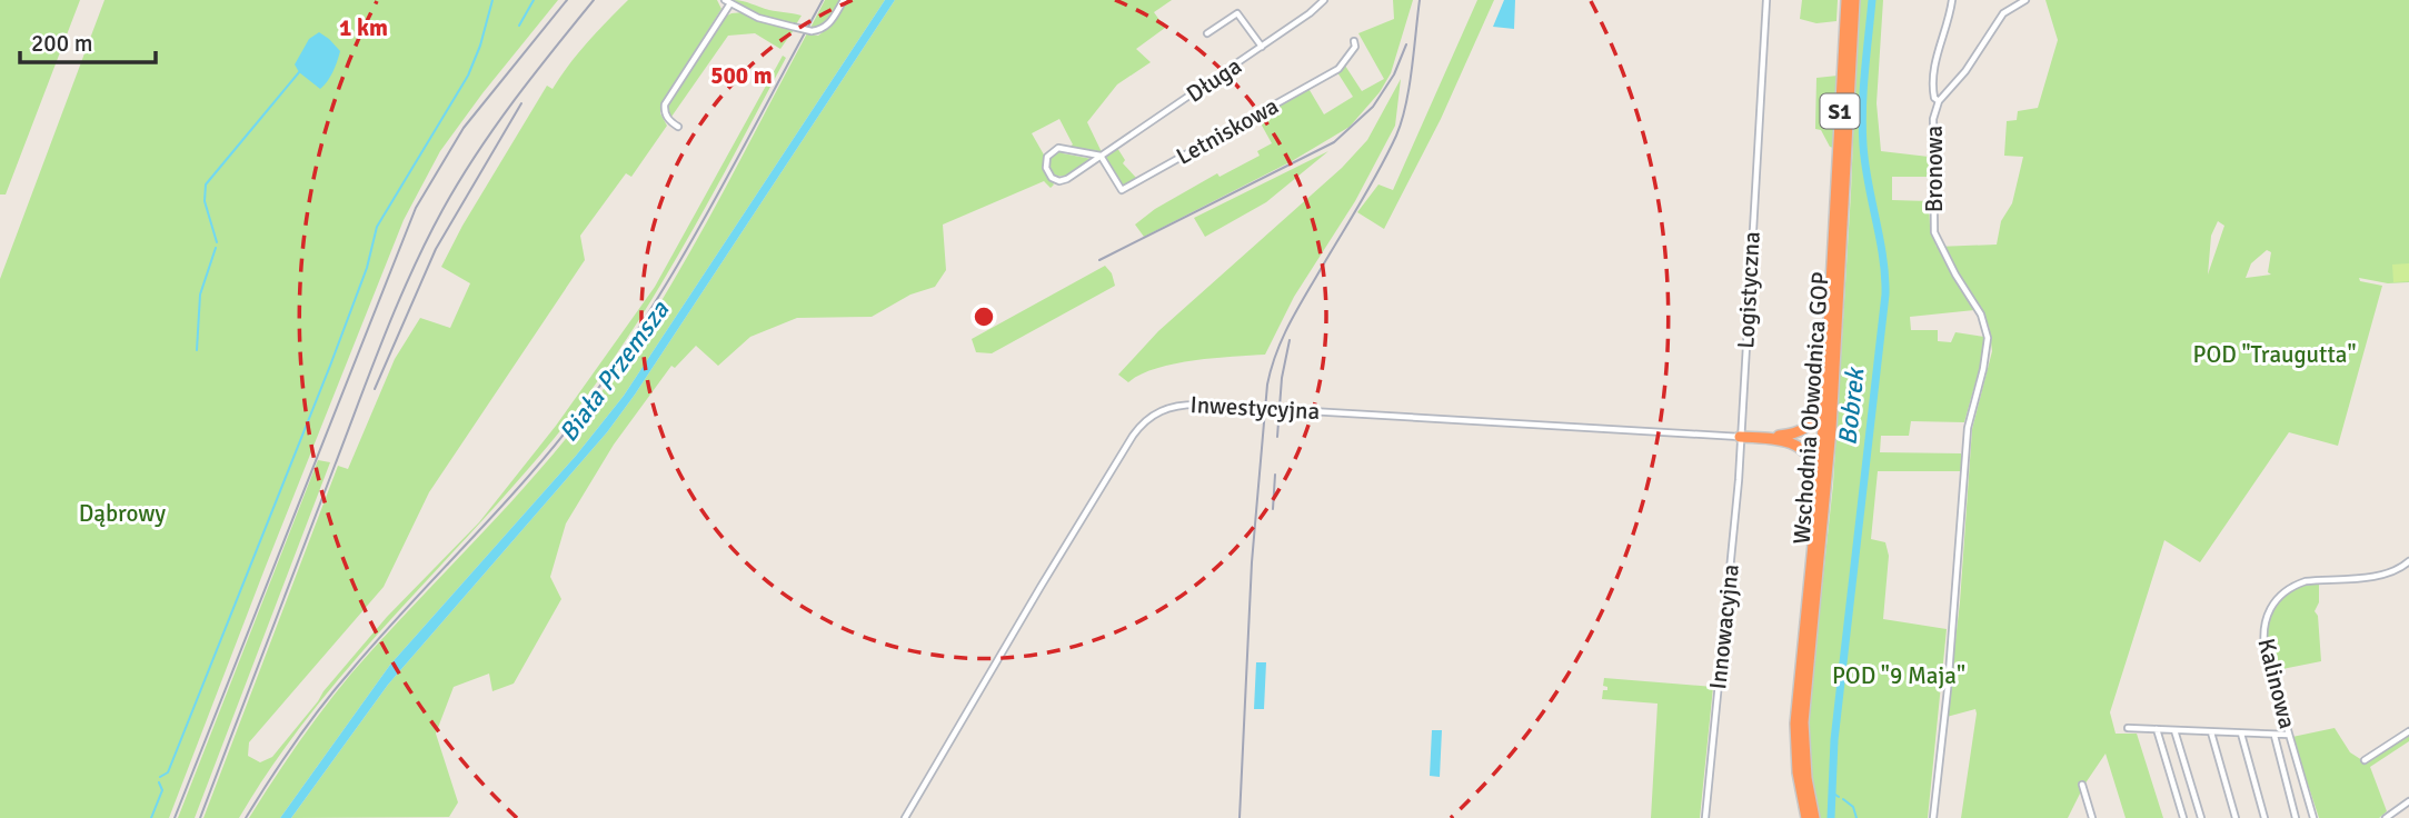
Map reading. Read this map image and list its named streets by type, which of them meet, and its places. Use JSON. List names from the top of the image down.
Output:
{
  "streets": {
    "highway": ["S1", "Wschodnia Obwodnica GOP"],
    "street": [
      "Długa",
      "Letniskowa",
      "Bronowa",
      "Logistyczna",
      "Inwestycyjna",
      "Innowacyjna",
      "Kalinowa"
    ]
  },
  "crossings": [
    ["Długa", "Letniskowa"],
    ["Logistyczna", "Inwestycyjna"],
    ["Logistyczna", "Innowacyjna"],
    ["Inwestycyjna", "Innowacyjna"]
  ],
  "water": ["Biała Przemsza", "Bobrek"],
  "parks": ["POD \"Traugutta\"", "Dąbrowy", "POD \"9 Maja\""],
  "scale_bar": "200 m",
  "rings": ["1 km", "500 m"]
}
